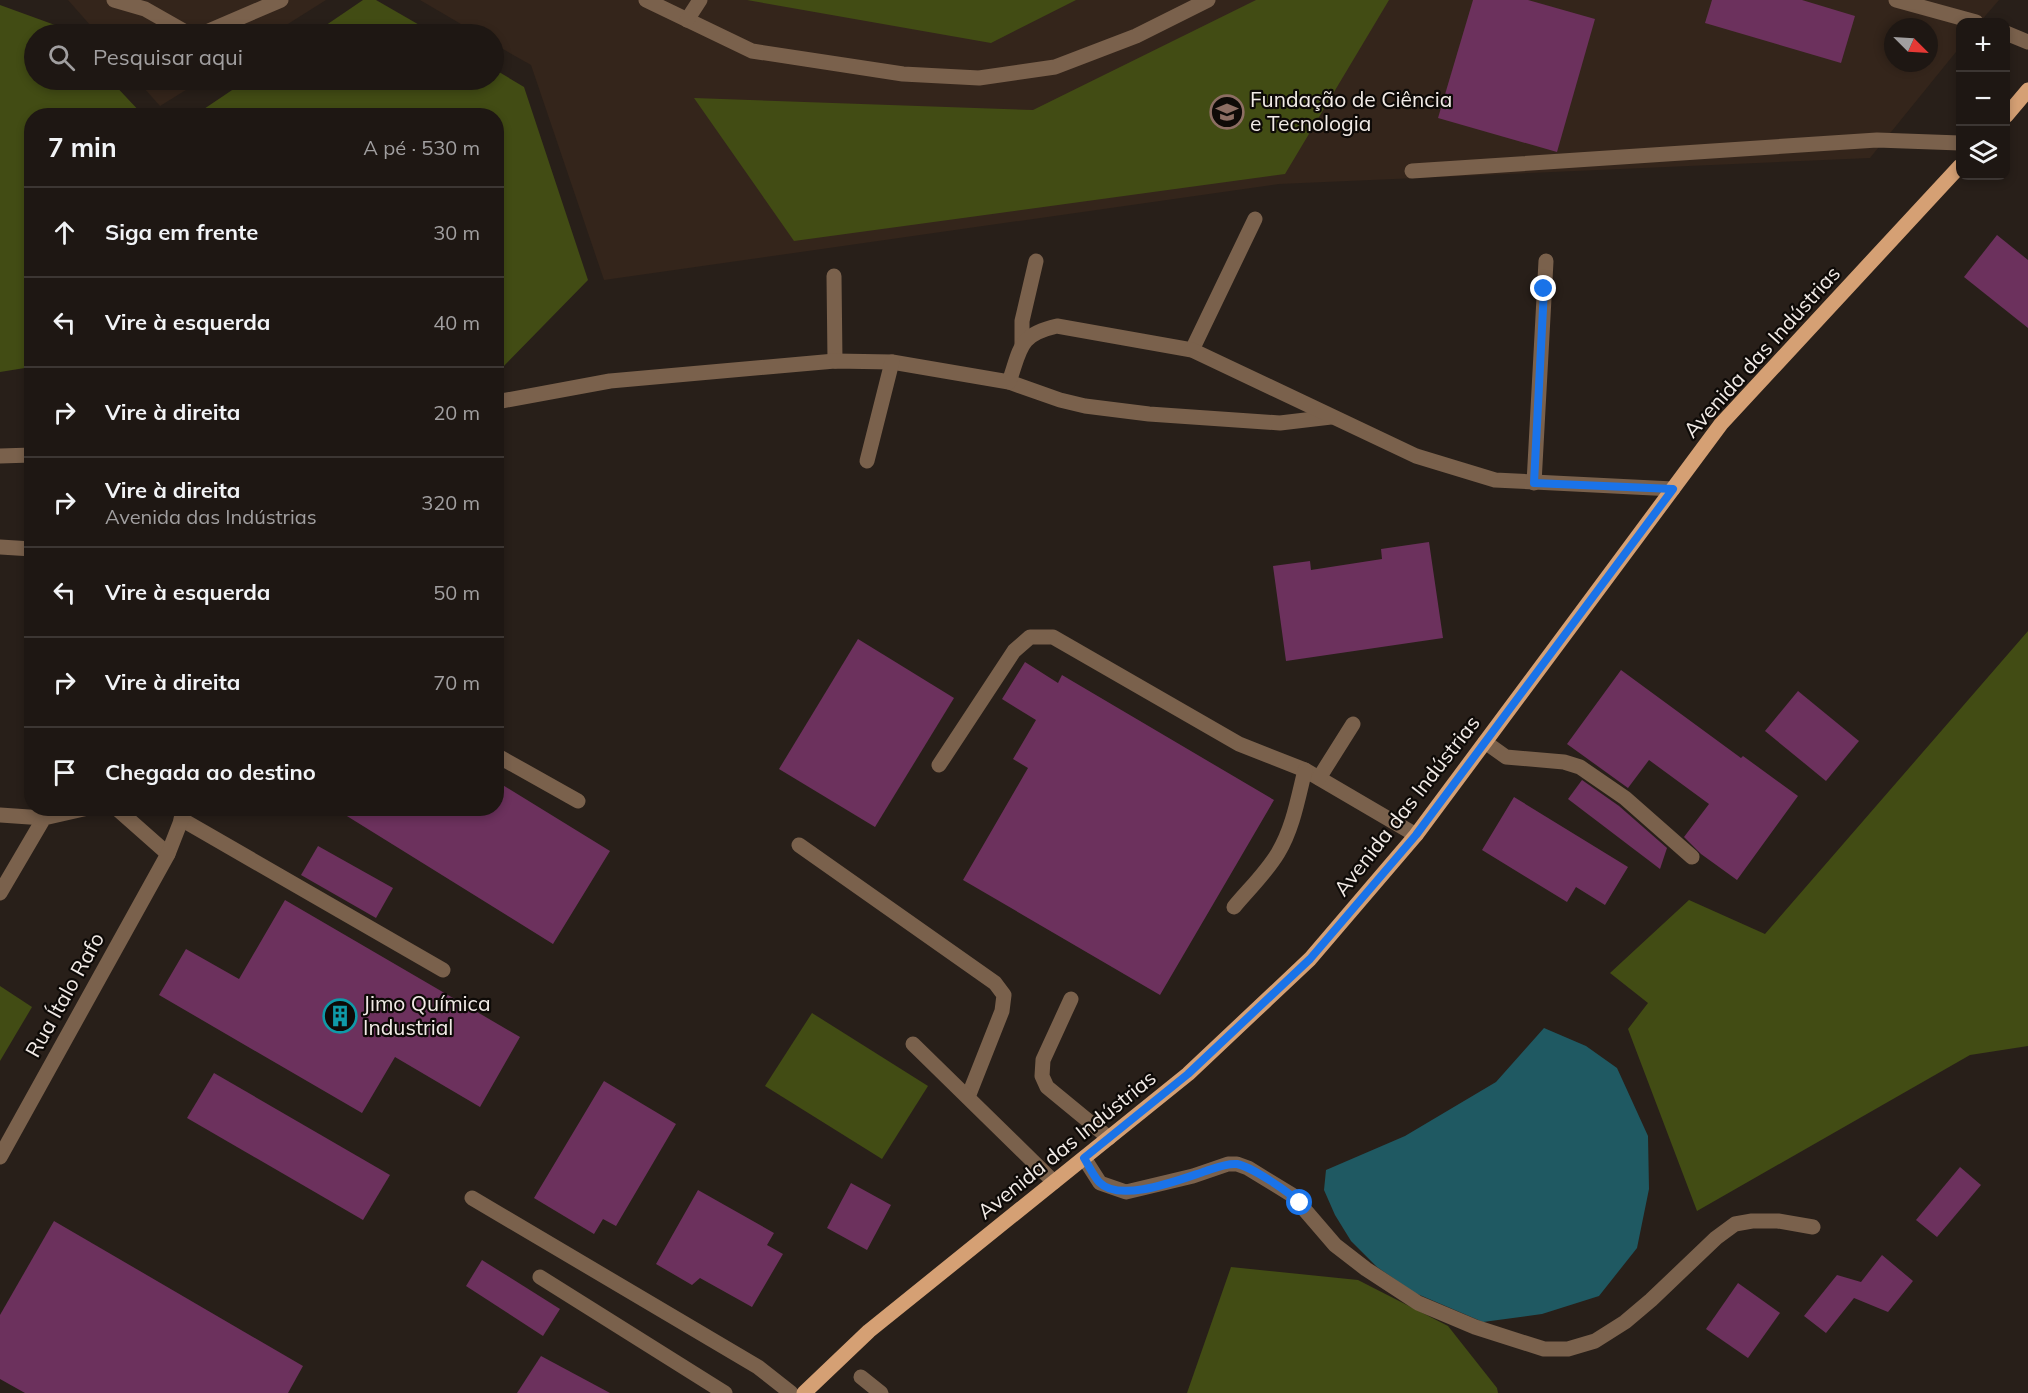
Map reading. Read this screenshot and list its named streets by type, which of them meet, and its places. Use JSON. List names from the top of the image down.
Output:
{
  "streets": {
    "main road": ["Avenida das Indústrias"],
    "street": ["Rua Ítalo Rafo"]
  },
  "places": {
    "school or university": ["Fundação de Ciência e Tecnologia"],
    "building": ["Jimo Química Industrial"]
  },
  "north": "bottom right",
  "page": {
    "map_buttons": ["+", "−"],
    "search": "Pesquisar aqui",
    "heading": ["7 min", "A pé · 530 m"],
    "list": [
      ["Siga em frente", "30 m"],
      ["Vire à esquerda", "40 m"],
      ["Vire à direita", "20 m"],
      ["Vire à direita", "Avenida das Indústrias", "320 m"],
      ["Vire à esquerda", "50 m"],
      ["Vire à direita", "70 m"],
      "Chegada ao destino"
    ]
  }
}
